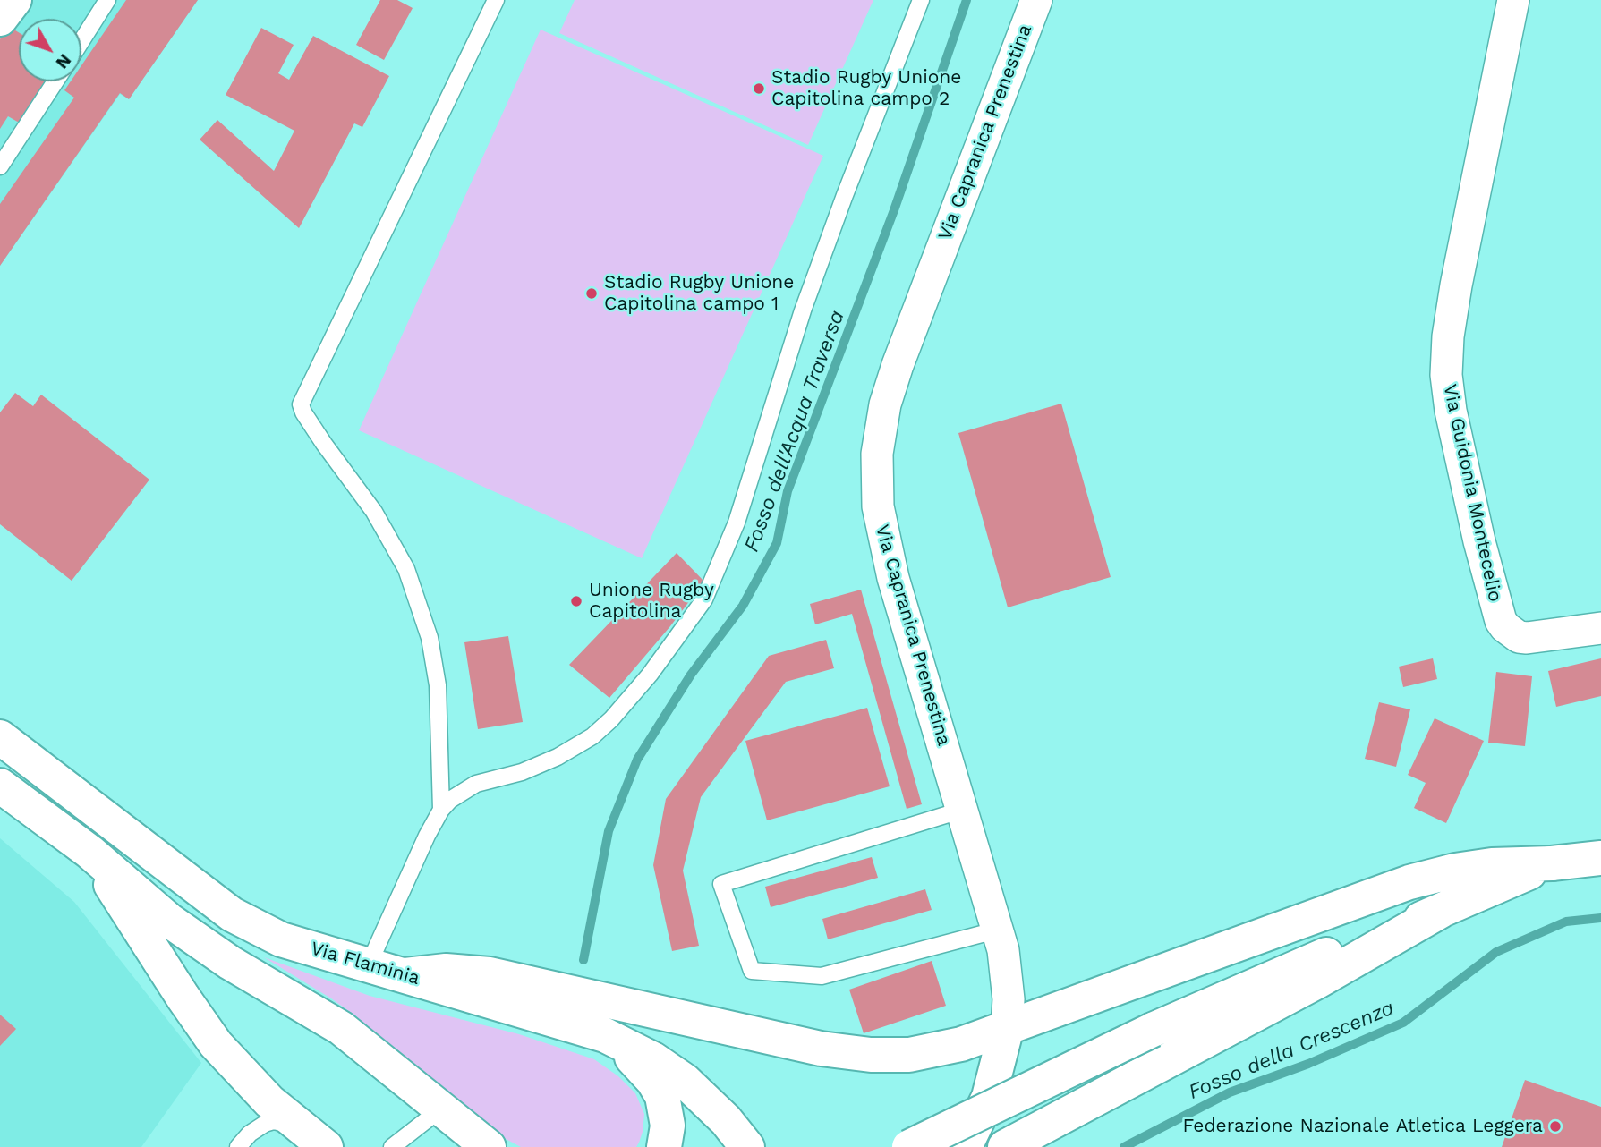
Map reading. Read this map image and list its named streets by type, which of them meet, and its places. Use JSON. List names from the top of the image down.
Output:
{
  "streets": {
    "main road": ["Via Flaminia"],
    "street": ["Via Capranica Prenestina", "Via Guidonia Montecelio"]
  },
  "water": ["Fosso dell'Acqua Traversa", "Fosso della Crescenza"],
  "places": [
    "Stadio Rugby Unione Capitolina campo 2",
    "Stadio Rugby Unione Capitolina campo 1",
    "Unione Rugby Capitolina",
    "Federazione Nazionale Atletica Leggera"
  ],
  "north": "bottom right"
}
